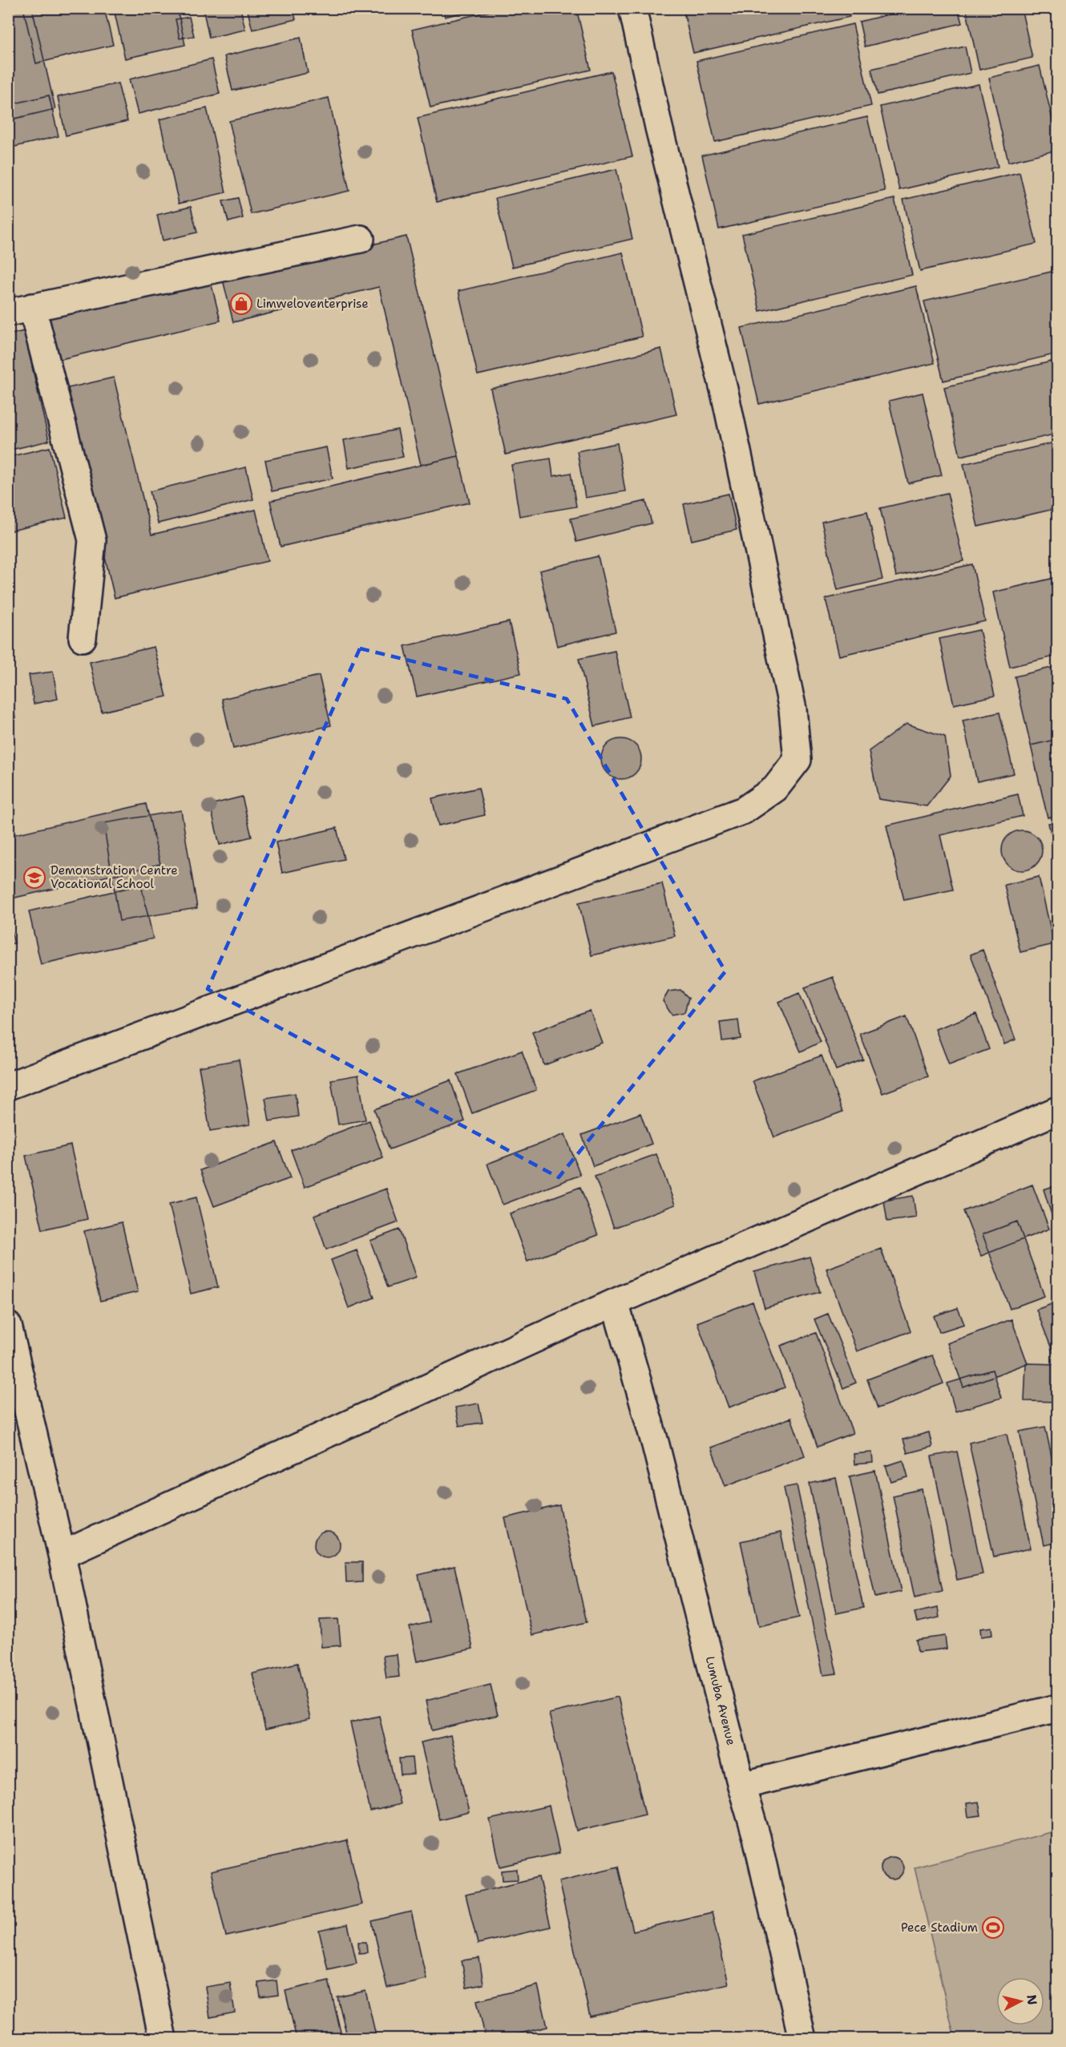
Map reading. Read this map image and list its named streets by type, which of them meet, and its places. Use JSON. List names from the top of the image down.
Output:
{
  "streets": {
    "street": ["Lumuba Avenue"]
  },
  "places": {
    "shop": ["Limweloventerprise"],
    "school or university": ["Demonstration Centre Vocational School"],
    "sports": ["Pece Stadium"]
  },
  "north": "right"
}
